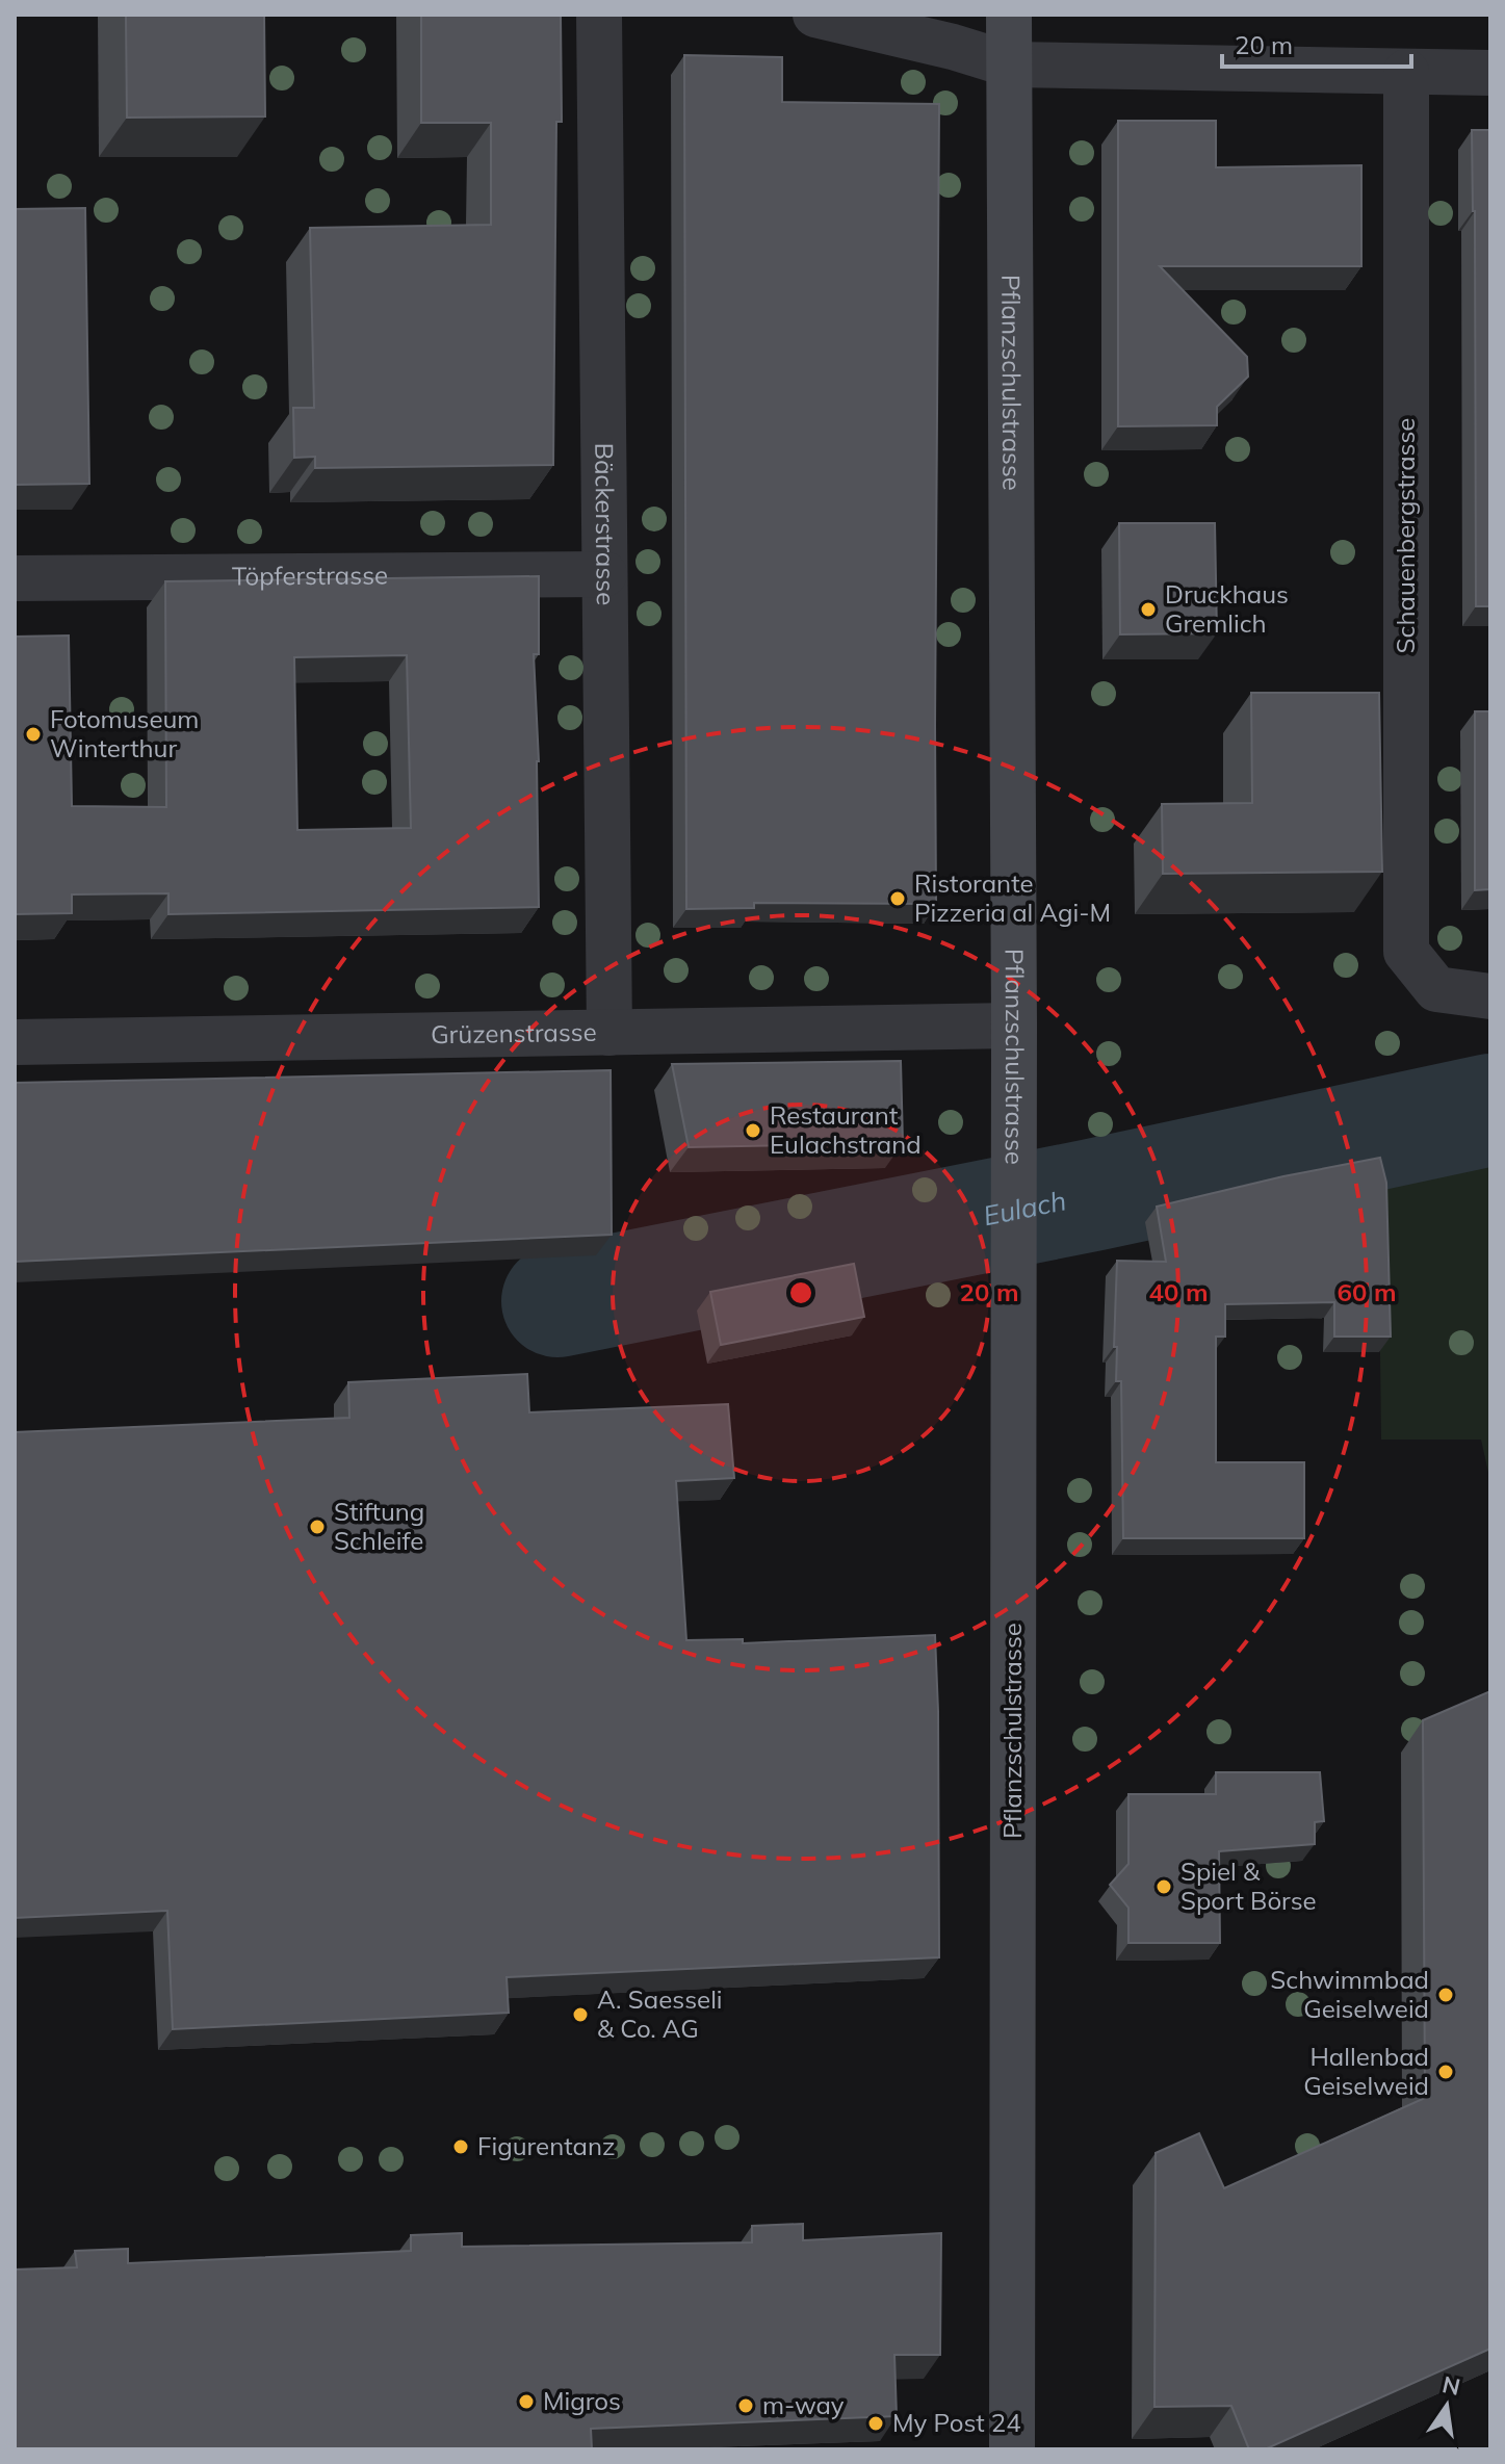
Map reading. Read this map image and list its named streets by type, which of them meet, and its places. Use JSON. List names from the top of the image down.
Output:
{
  "streets": {
    "street": [
      "Pflanzschulstrasse",
      "Bäckerstrasse",
      "Schauenbergstrasse",
      "Töpferstrasse",
      "Grüzenstrasse"
    ]
  },
  "crossings": [
    ["Pflanzschulstrasse", "Grüzenstrasse"],
    ["Bäckerstrasse", "Töpferstrasse"],
    ["Bäckerstrasse", "Grüzenstrasse"]
  ],
  "water": ["Eulach"],
  "places": [
    "Druckhaus Gremlich",
    "Fotomuseum Winterthur",
    "Ristorante Pizzeria al Agi-M",
    "Restaurant Eulachstrand",
    "Stiftung Schleife",
    "Spiel & Sport Börse",
    "Schwimmbad Geiselweid",
    "A. Saesseli & Co. AG",
    "Hallenbad Geiselweid",
    "Figurentanz",
    "Migros",
    "m-way",
    "My Post 24"
  ],
  "scale_bar": "20 m",
  "north": "top",
  "rings": ["20 m", "40 m", "60 m"]
}
